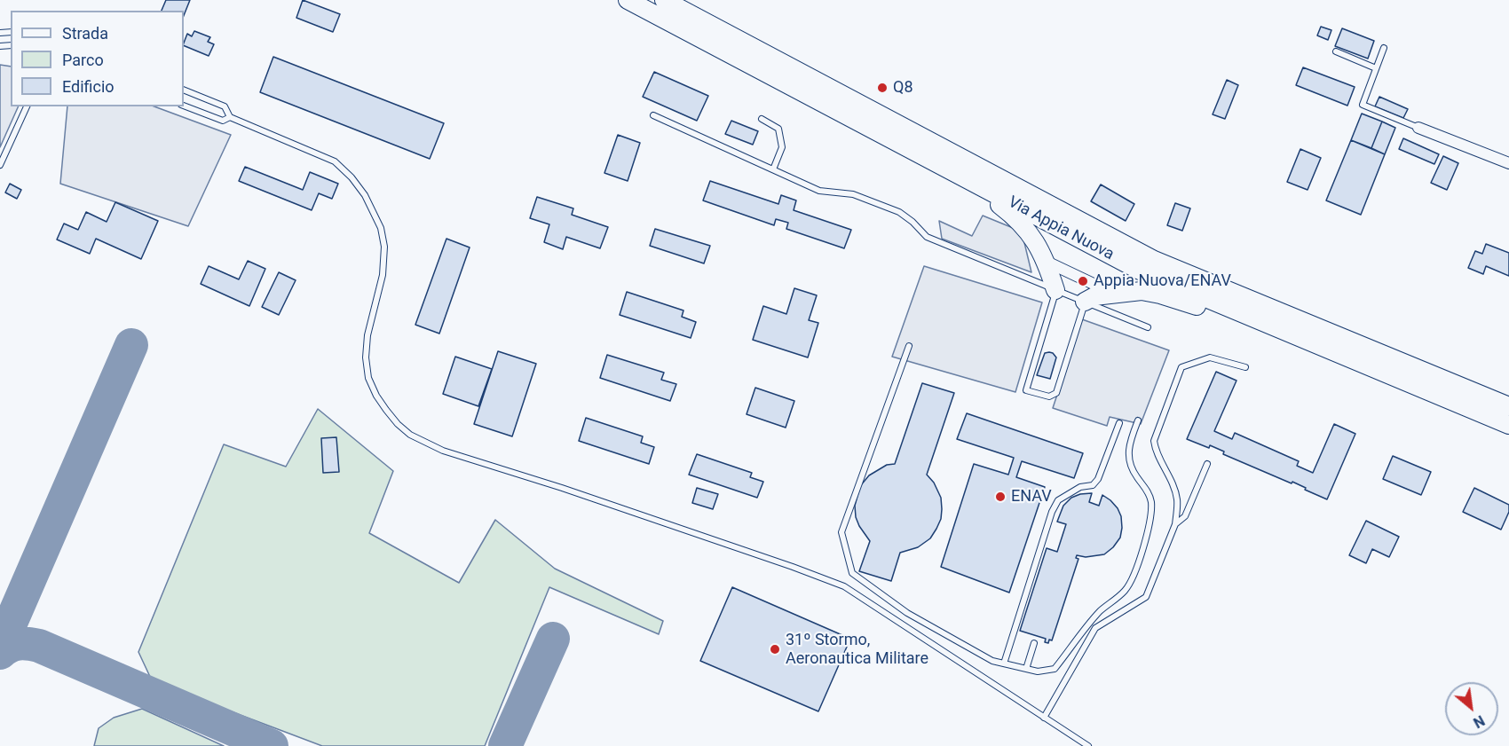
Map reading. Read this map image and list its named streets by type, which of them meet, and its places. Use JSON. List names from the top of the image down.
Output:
{
  "streets": {
    "main road": ["Via Appia Nuova"]
  },
  "places": [
    "Q8",
    "Appia Nuova/ENAV",
    "ENAV",
    "31º Stormo, Aeronautica Militare"
  ],
  "legend": ["Strada", "Parco", "Edificio"],
  "north": "bottom right"
}
